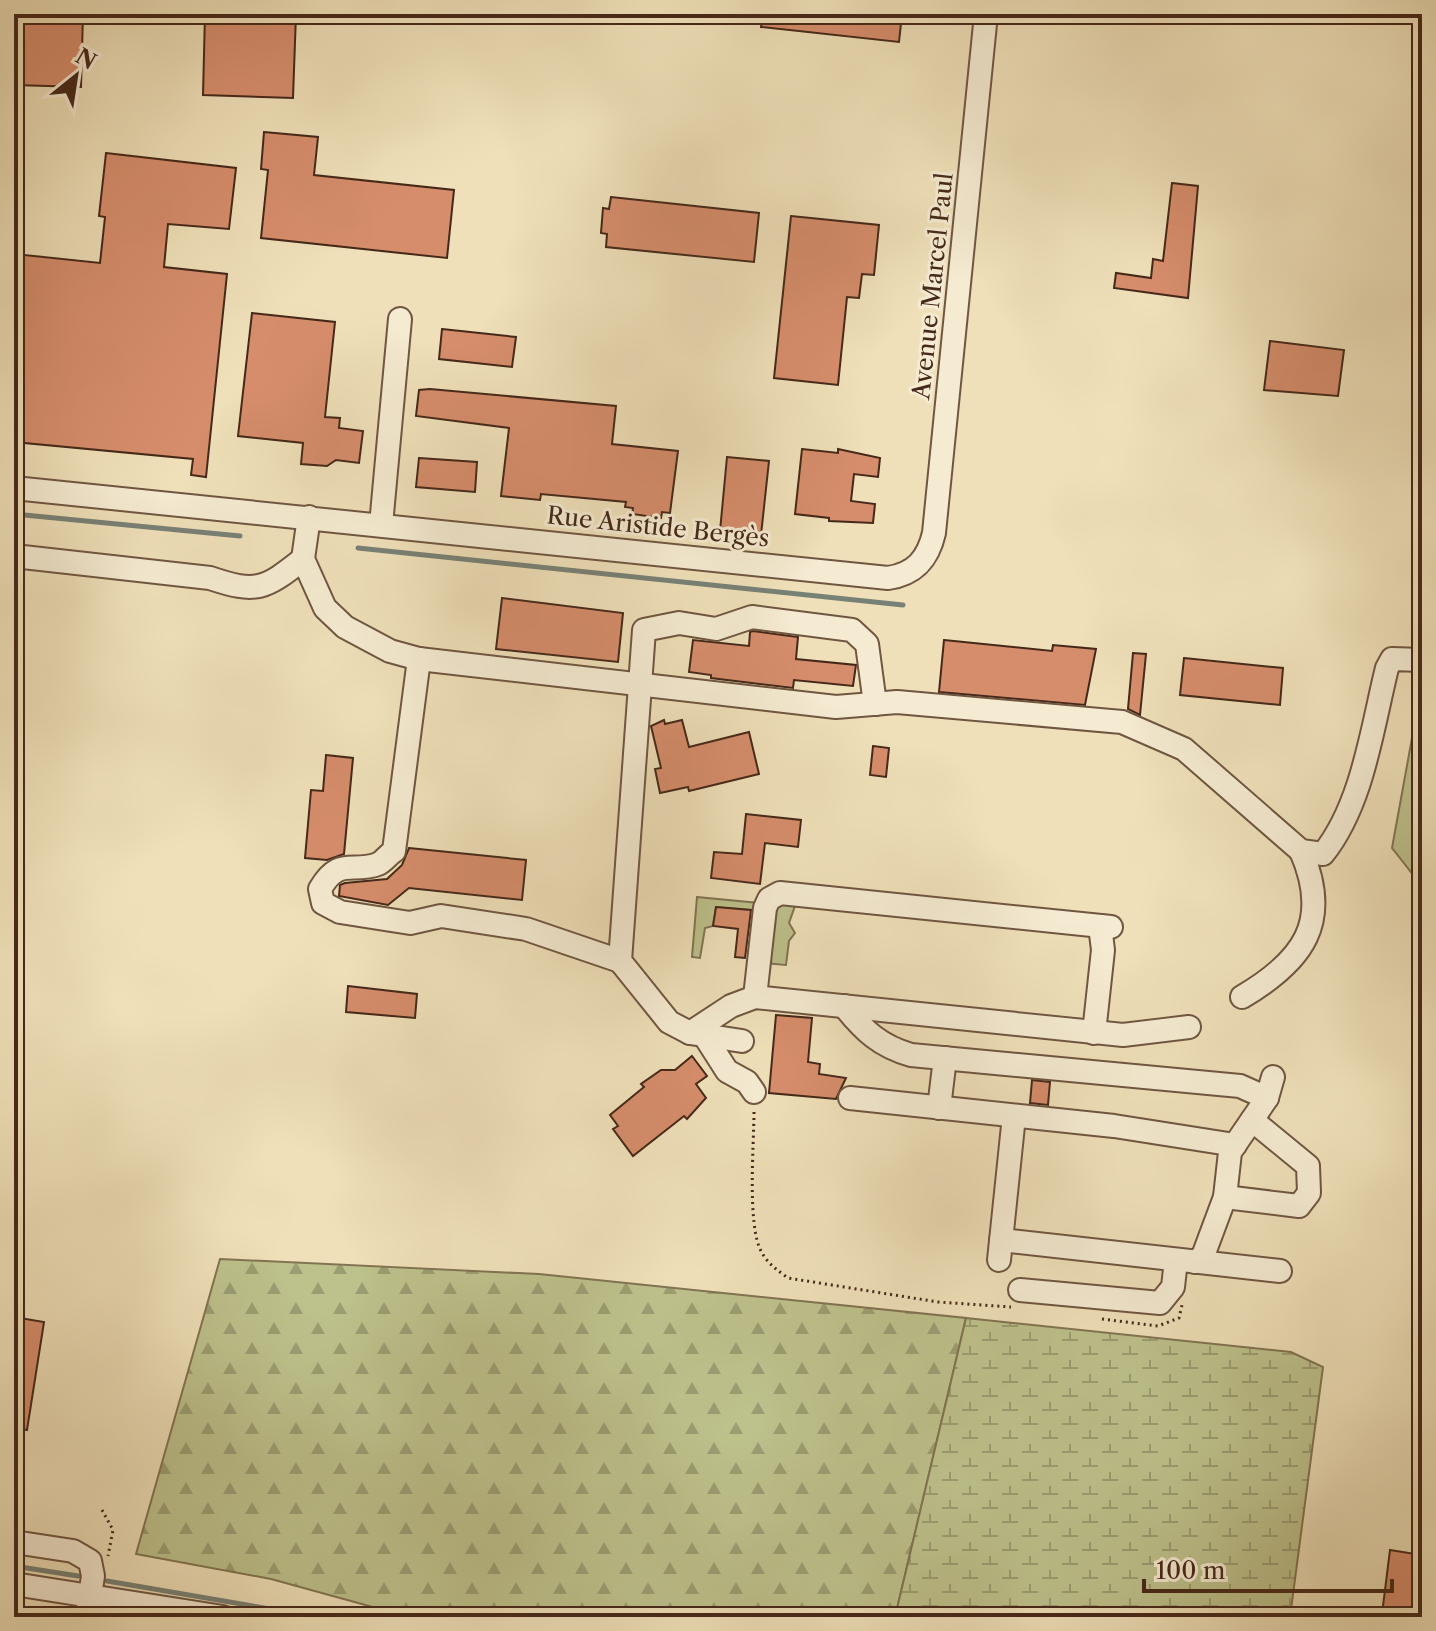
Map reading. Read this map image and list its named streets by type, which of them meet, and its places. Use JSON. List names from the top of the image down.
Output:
{
  "streets": {
    "street": ["Avenue Marcel Paul", "Rue Aristide Bergès"]
  },
  "crossings": [
    ["Avenue Marcel Paul", "Rue Aristide Bergès"]
  ],
  "scale_bar": "100 m",
  "north": "top right"
}
